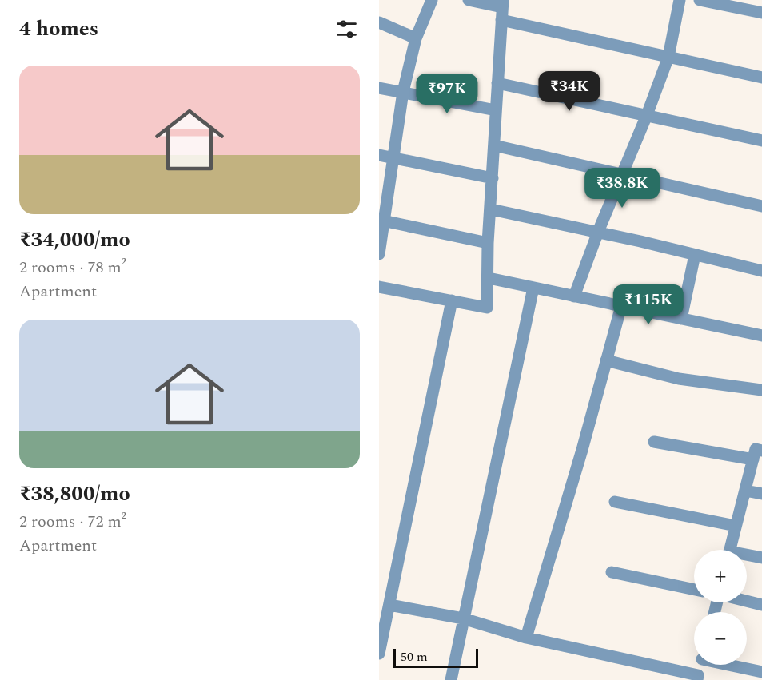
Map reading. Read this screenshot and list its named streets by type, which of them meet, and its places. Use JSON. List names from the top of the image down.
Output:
{
  "scale_bar": "50 m",
  "page": {
    "heading": "4 homes",
    "list": [
      {
        "name": "₹34,000/mo",
        "note": "2 rooms · 78 m² · Apartment"
      },
      {
        "name": "₹38,800/mo",
        "note": "2 rooms · 72 m² · Apartment"
      }
    ],
    "price": [
      "₹34K",
      "₹97K",
      "₹38.8K",
      "₹115K"
    ],
    "map_buttons": ["+", "−"],
    "scale": "50 m"
  }
}
